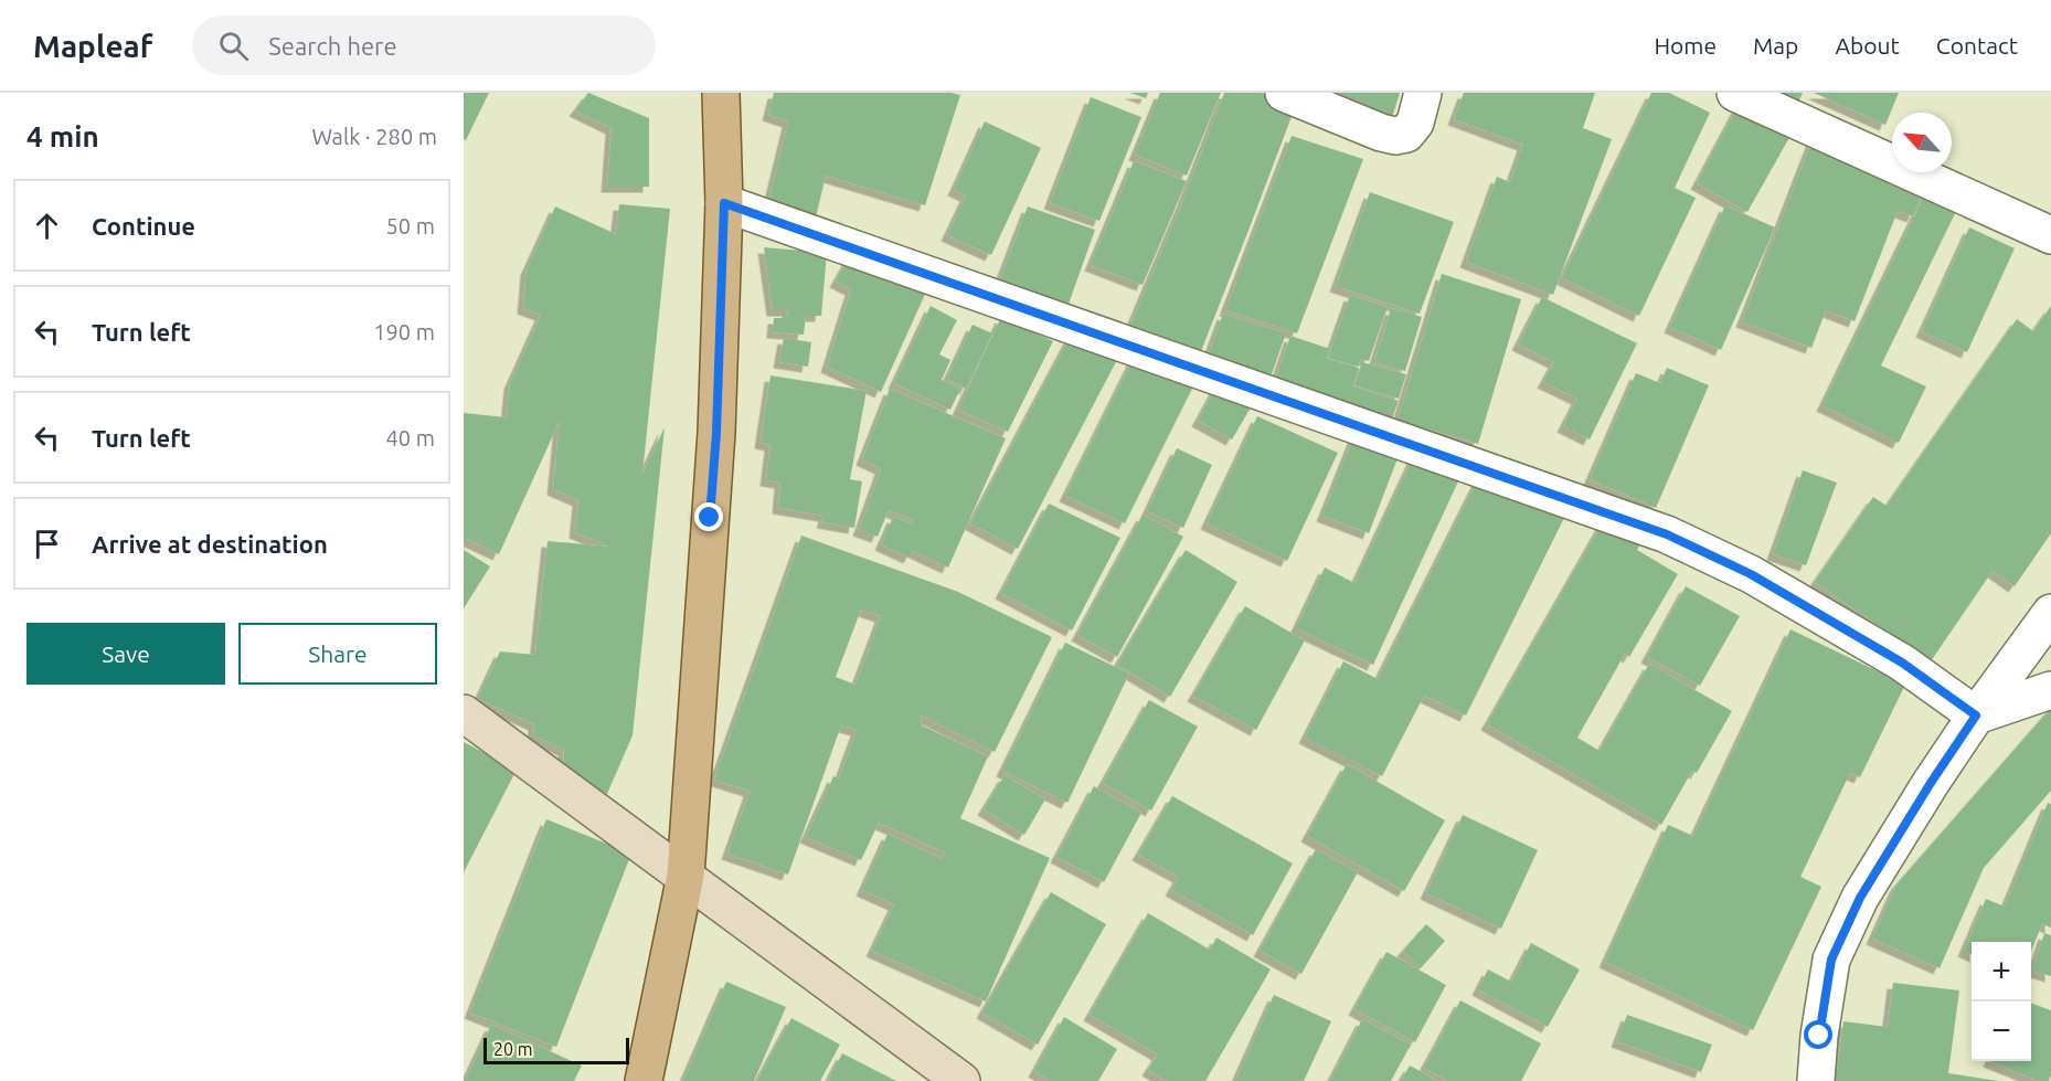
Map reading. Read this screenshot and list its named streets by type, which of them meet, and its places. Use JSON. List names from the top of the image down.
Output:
{
  "scale_bar": "20 m",
  "north": "top left",
  "page": {
    "header": "Mapleaf",
    "search": "Search here",
    "nav": [
      "Home",
      "Map",
      "About",
      "Contact"
    ],
    "heading": ["4 min", "Walk · 280 m"],
    "list": [
      ["Continue", "50 m"],
      ["Turn left", "190 m"],
      ["Turn left", "40 m"],
      "Arrive at destination"
    ],
    "buttons": ["Save", "Share"],
    "map_buttons": ["+", "−"],
    "scale": "20 m"
  }
}
